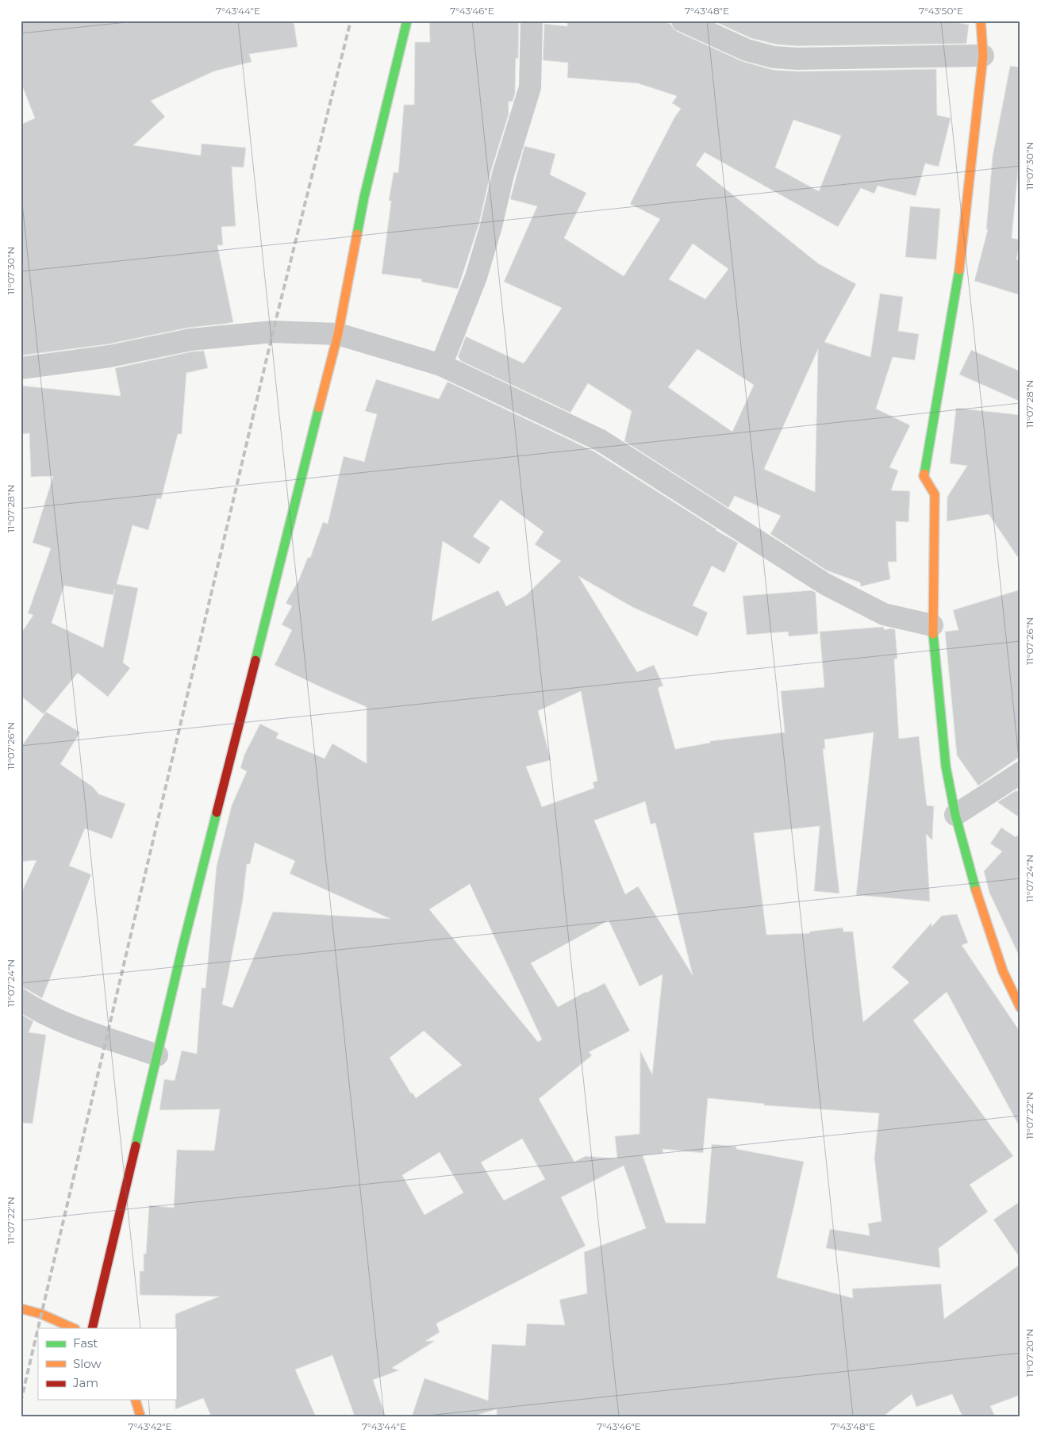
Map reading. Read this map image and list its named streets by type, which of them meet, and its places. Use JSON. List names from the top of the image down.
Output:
{
  "legend": ["Fast", "Slow", "Jam"],
  "coordinates": [
    "7°43'44\"E",
    "7°43'46\"E",
    "7°43'48\"E",
    "7°43'50\"E",
    "11°07'30\"N",
    "11°07'28\"N",
    "11°07'26\"N",
    "11°07'24\"N",
    "11°07'22\"N",
    "11°07'20\"N",
    "7°43'42\"E"
  ]
}
